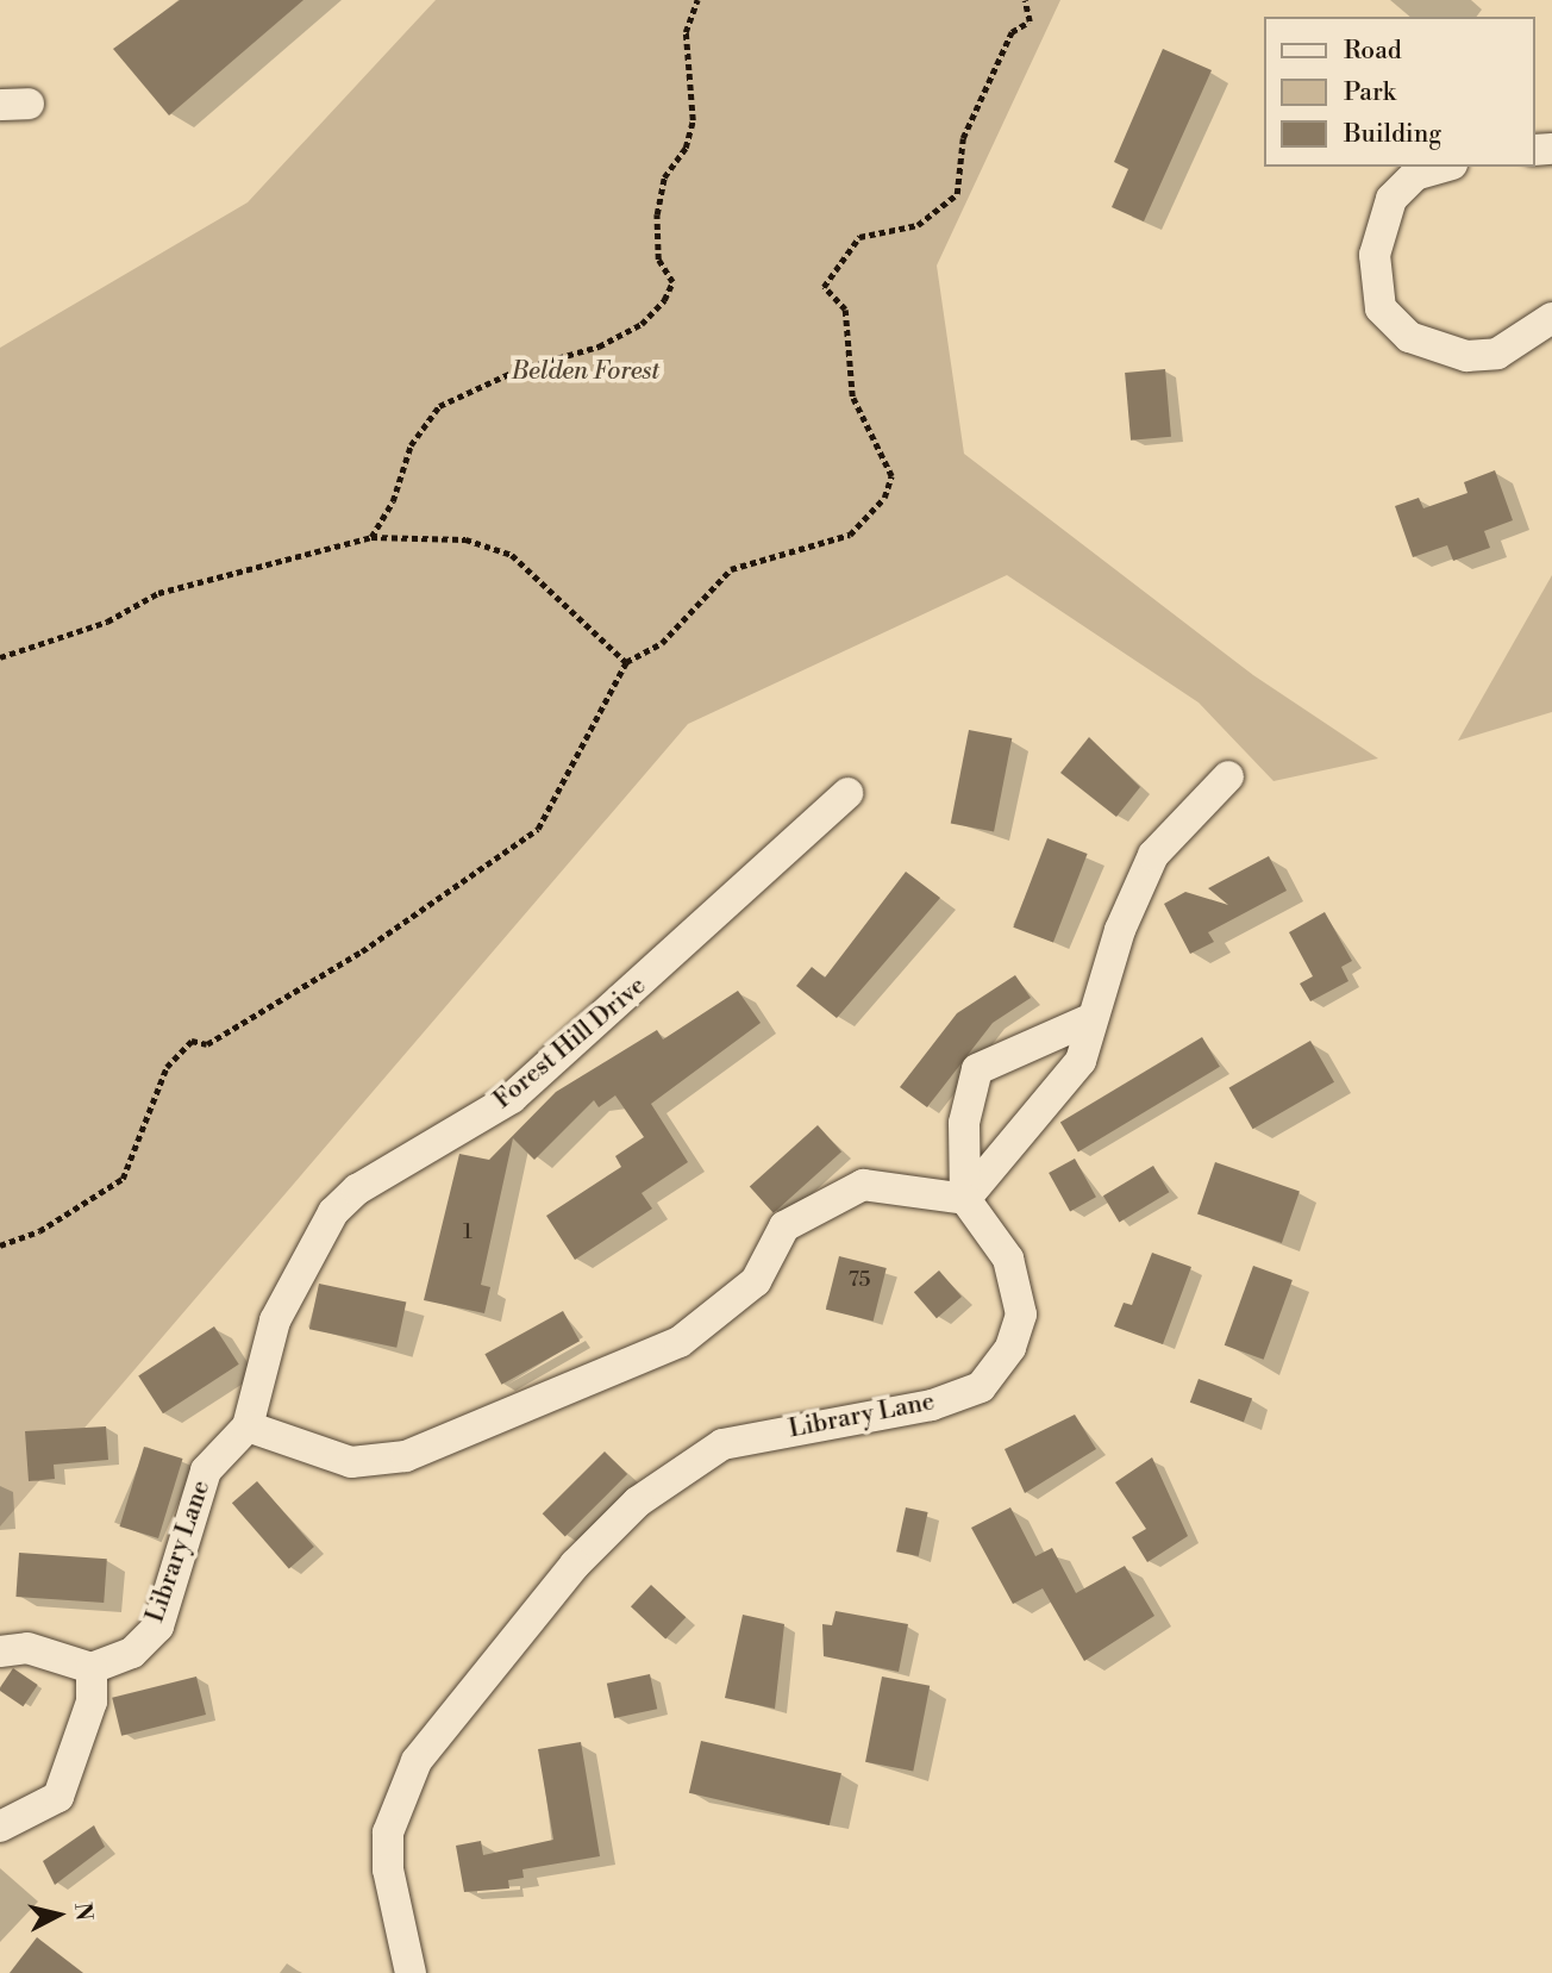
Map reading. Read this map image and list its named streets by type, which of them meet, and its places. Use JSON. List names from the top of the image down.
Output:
{
  "streets": {
    "street": ["Forest Hill Drive", "Library Lane"]
  },
  "crossings": [
    ["Forest Hill Drive", "Library Lane"]
  ],
  "parks": ["Belden Forest"],
  "house_numbers": ["1", "75"],
  "legend": ["Road", "Park", "Building"],
  "north": "right"
}
